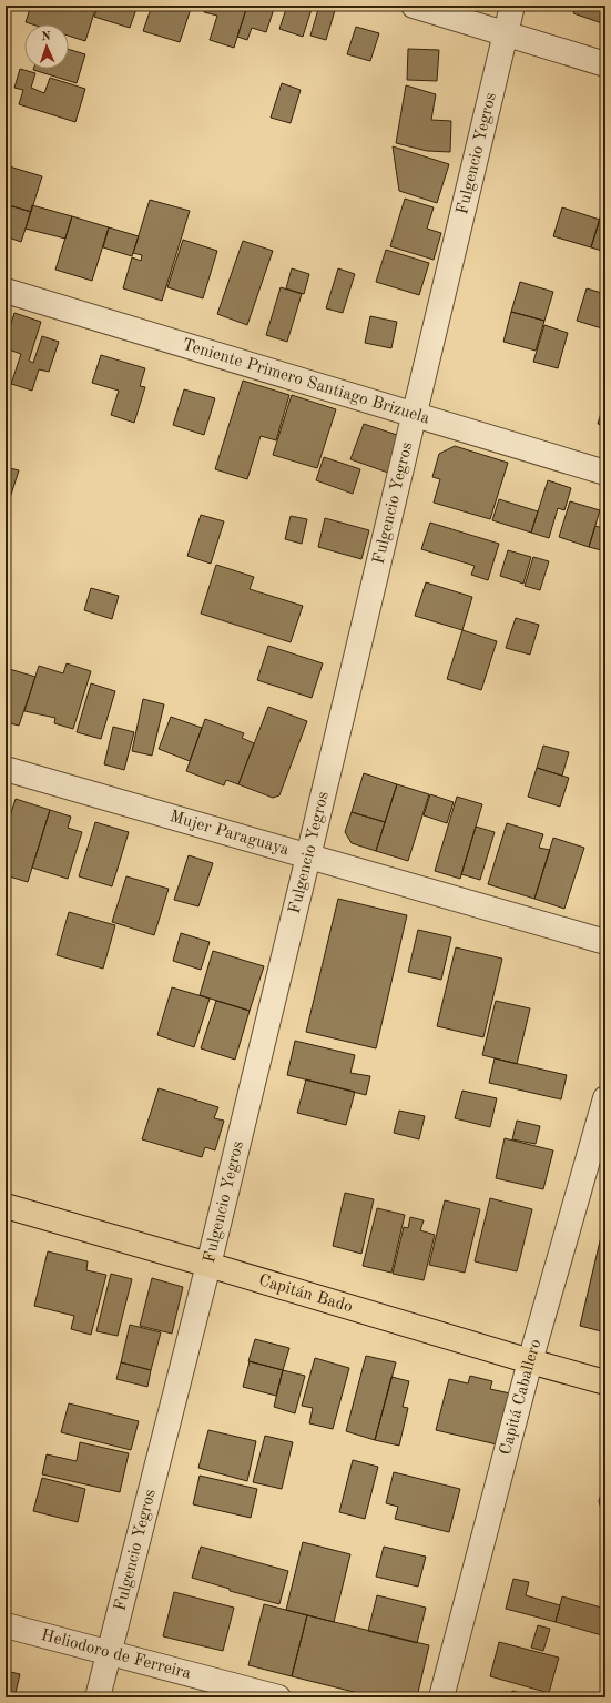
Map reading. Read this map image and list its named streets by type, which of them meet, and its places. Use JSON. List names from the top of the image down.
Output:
{
  "streets": {
    "main road": ["Capitán Bado"],
    "street": [
      "Fulgencio Yegros",
      "Teniente Primero Santiago Brizuela",
      "Mujer Paraguaya",
      "Capitá Caballero",
      "Heliodoro de Ferreira"
    ]
  },
  "crossings": [
    ["Fulgencio Yegros", "Teniente Primero Santiago Brizuela"],
    ["Fulgencio Yegros", "Mujer Paraguaya"],
    ["Fulgencio Yegros", "Capitán Bado"],
    ["Fulgencio Yegros", "Heliodoro de Ferreira"],
    ["Capitán Bado", "Capitá Caballero"]
  ],
  "north": "top"
}
